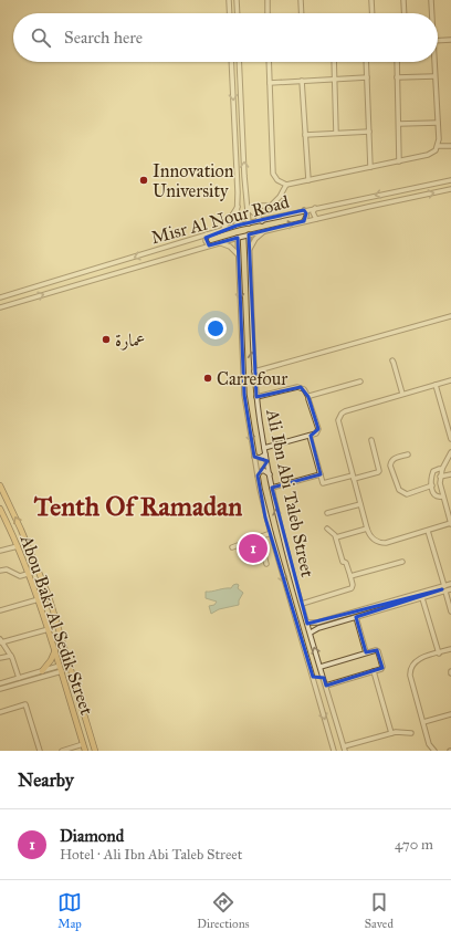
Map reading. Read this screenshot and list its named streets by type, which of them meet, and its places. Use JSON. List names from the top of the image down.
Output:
{
  "streets": {
    "main road": ["Abou Bakr Al Sedik Street"],
    "street": ["Misr Al Nour Road", "Ali Ibn Abi Taleb Street"]
  },
  "crossings": [
    ["Misr Al Nour Road", "Ali Ibn Abi Taleb Street"]
  ],
  "districts": ["Tenth Of Ramadan"],
  "places": ["Innovation University", "عمارة", "Carrefour"],
  "page": {
    "search": "Search here",
    "pins": "1",
    "heading": "Nearby",
    "list": [
      {
        "mark": "1",
        "name": "Diamond",
        "note": "Hotel · Ali Ibn Abi Taleb Street",
        "value": "470 m"
      }
    ],
    "nav": ["Map", "Directions", "Saved"]
  }
}
